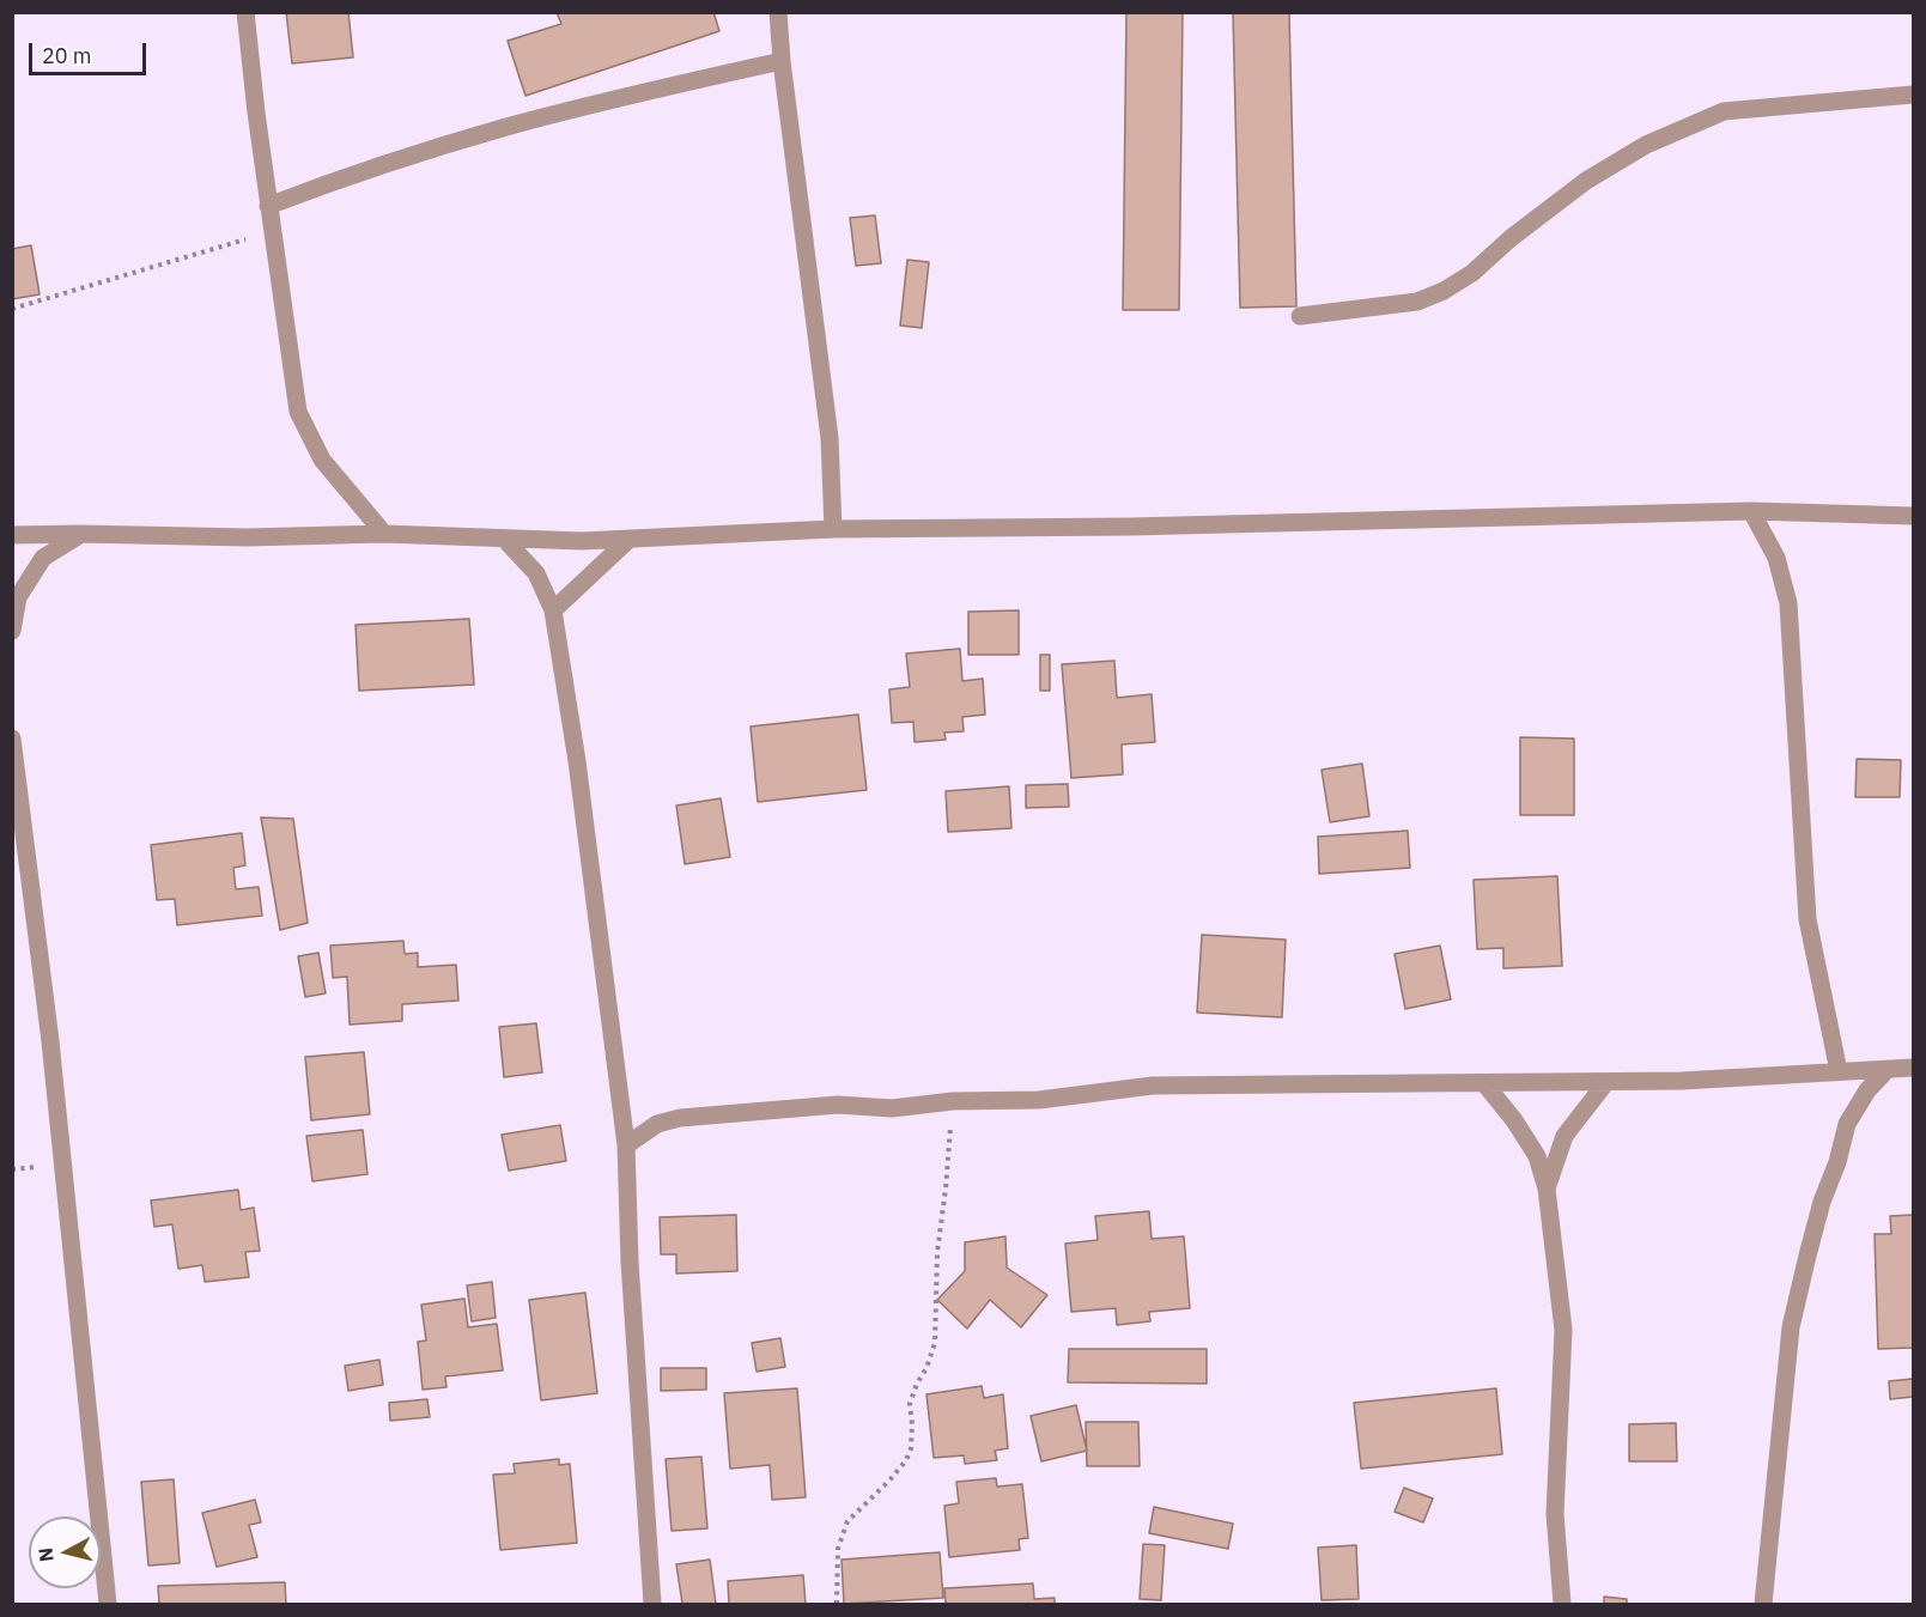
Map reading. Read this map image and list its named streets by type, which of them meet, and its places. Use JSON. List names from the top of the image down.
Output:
{
  "scale_bar": "20 m",
  "north": "left"
}
